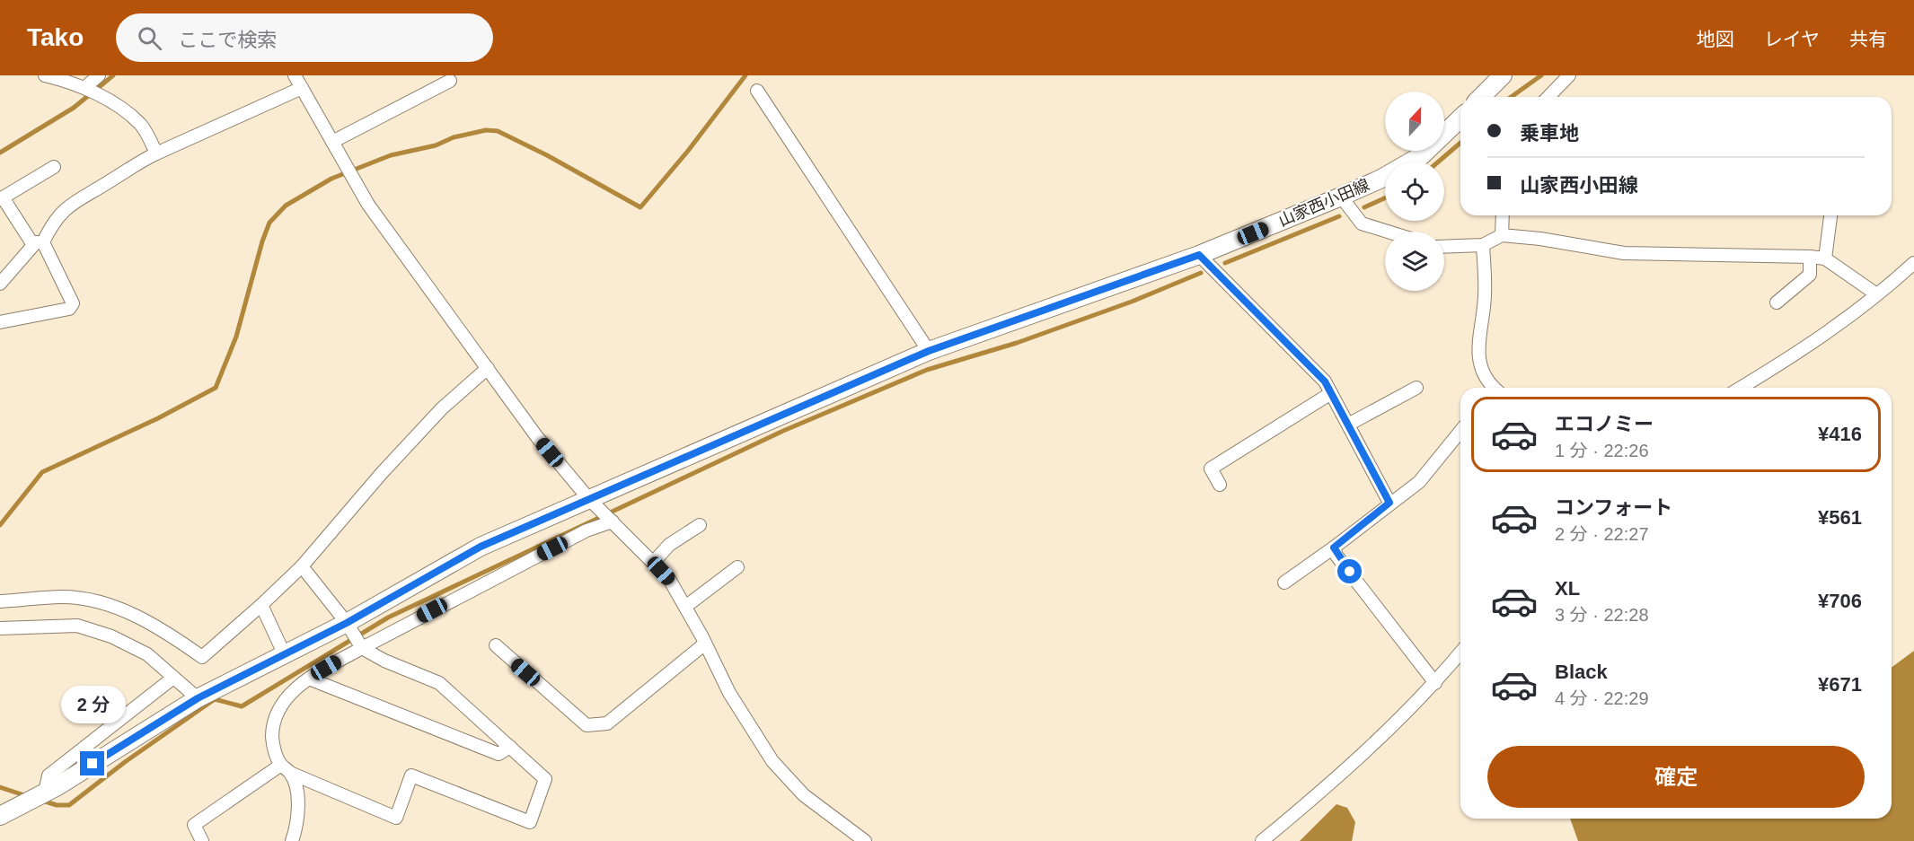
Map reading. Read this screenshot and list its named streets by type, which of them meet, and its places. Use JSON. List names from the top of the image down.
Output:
{
  "streets": {
    "main road": ["山家西小田線"]
  },
  "north": "top",
  "page": {
    "header": "Tako",
    "search": "ここで検索",
    "nav": ["地図", "レイヤ", "共有"],
    "banner": ["乗車地", "山家西小田線"],
    "list": [
      {
        "name": "エコノミー",
        "note": "1 分 · 22:26",
        "value": "¥416"
      },
      {
        "name": "コンフォート",
        "note": "2 分 · 22:27",
        "value": "¥561"
      },
      {
        "name": "XL",
        "note": "3 分 · 22:28",
        "value": "¥706"
      },
      {
        "name": "Black",
        "note": "4 分 · 22:29",
        "value": "¥671"
      }
    ],
    "bubble": "2 分",
    "buttons": "確定"
  }
}
